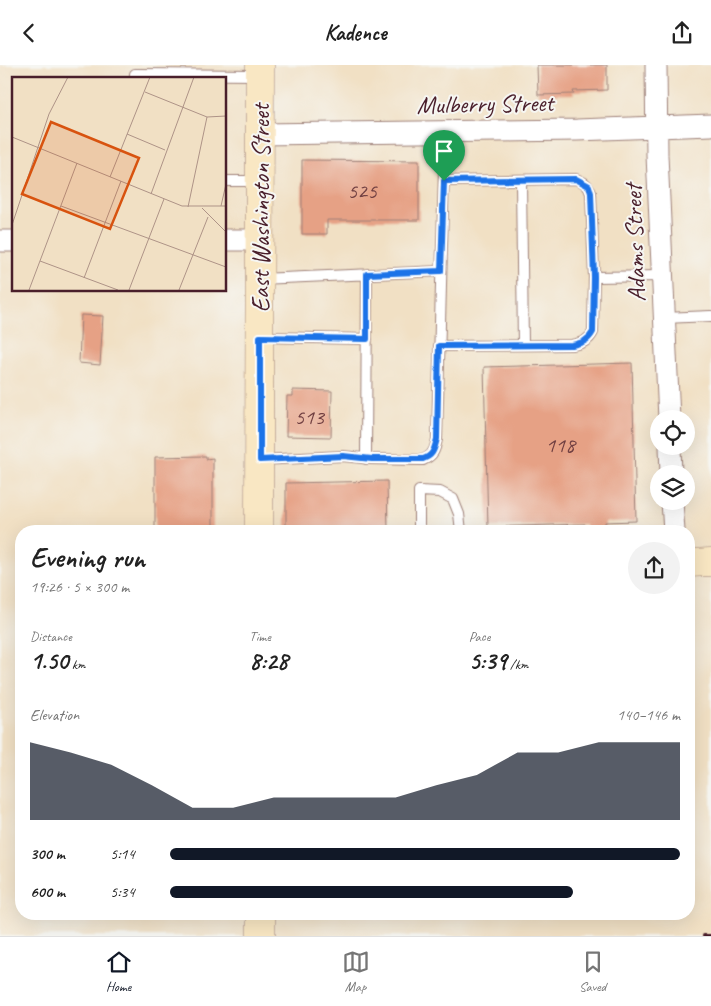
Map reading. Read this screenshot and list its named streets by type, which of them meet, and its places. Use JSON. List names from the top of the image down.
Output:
{
  "streets": {
    "main road": ["East Washington Street"],
    "street": ["Mulberry Street", "Adams Street"]
  },
  "crossings": [
    ["Mulberry Street", "East Washington Street"],
    ["Mulberry Street", "Adams Street"]
  ],
  "house_numbers": ["525", "513", "118"],
  "page": {
    "header": "Kadence",
    "heading": ["Evening run", "19:26 · 5 × 300 m"],
    "stats": [
      ["Distance", "1.50 km"],
      ["Time", "8:28"],
      ["Pace", "5:39 /km"]
    ],
    "chart": ["Elevation", "140–146 m"],
    "list": [
      {
        "name": "300 m",
        "note": "5:14"
      },
      {
        "name": "600 m",
        "note": "5:34"
      }
    ],
    "tabs": ["Home", "Map", "Saved"]
  }
}
